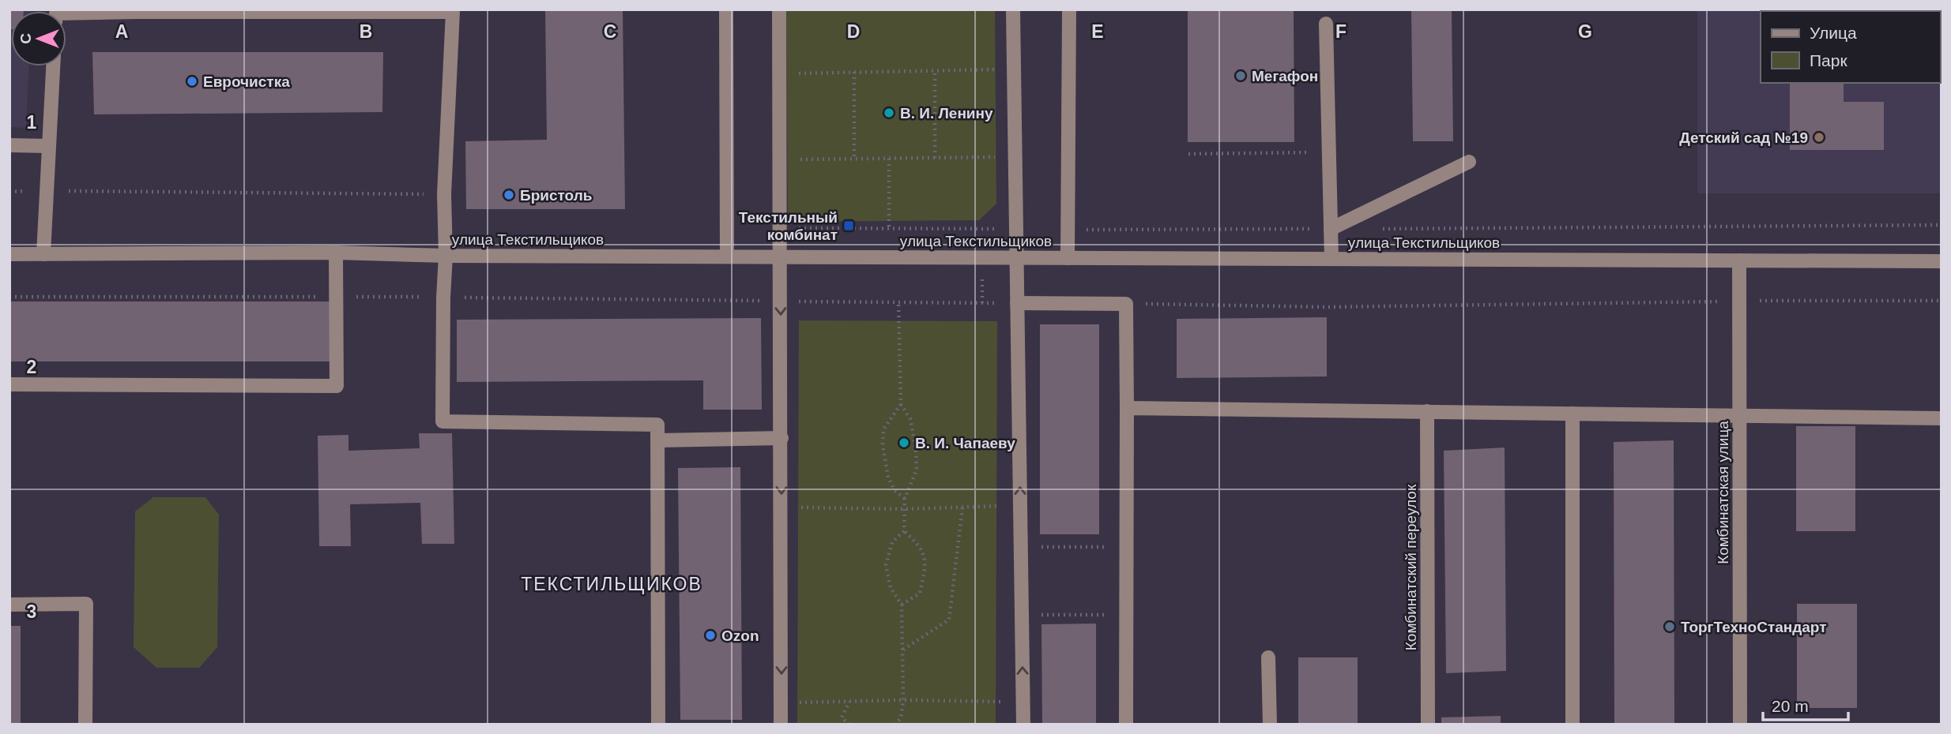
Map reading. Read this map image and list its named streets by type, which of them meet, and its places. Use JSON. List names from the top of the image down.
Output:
{
  "streets": {
    "street": ["улица Текстильщиков", "Комбинатская улица", "Комбинатский переулок"]
  },
  "crossings": [
    ["улица Текстильщиков", "Комбинатская улица"]
  ],
  "districts": ["ТЕКСТИЛЬЩИКОВ"],
  "places": {
    "other": [
      "Мегафон",
      "Еврочистка",
      "В. И. Ленину",
      "Детский сад №19",
      "Бристоль",
      "В. И. Чапаеву",
      "ТоргТехноСтандарт",
      "Ozon"
    ],
    "transit": ["Текстильный комбинат"]
  },
  "legend": ["Улица", "Парк"],
  "scale_bar": "20 m",
  "north": "left",
  "grid": {
    "columns": [
      "A",
      "B",
      "C",
      "D",
      "E",
      "F",
      "G"
    ],
    "rows": ["1", "2", "3"]
  }
}
